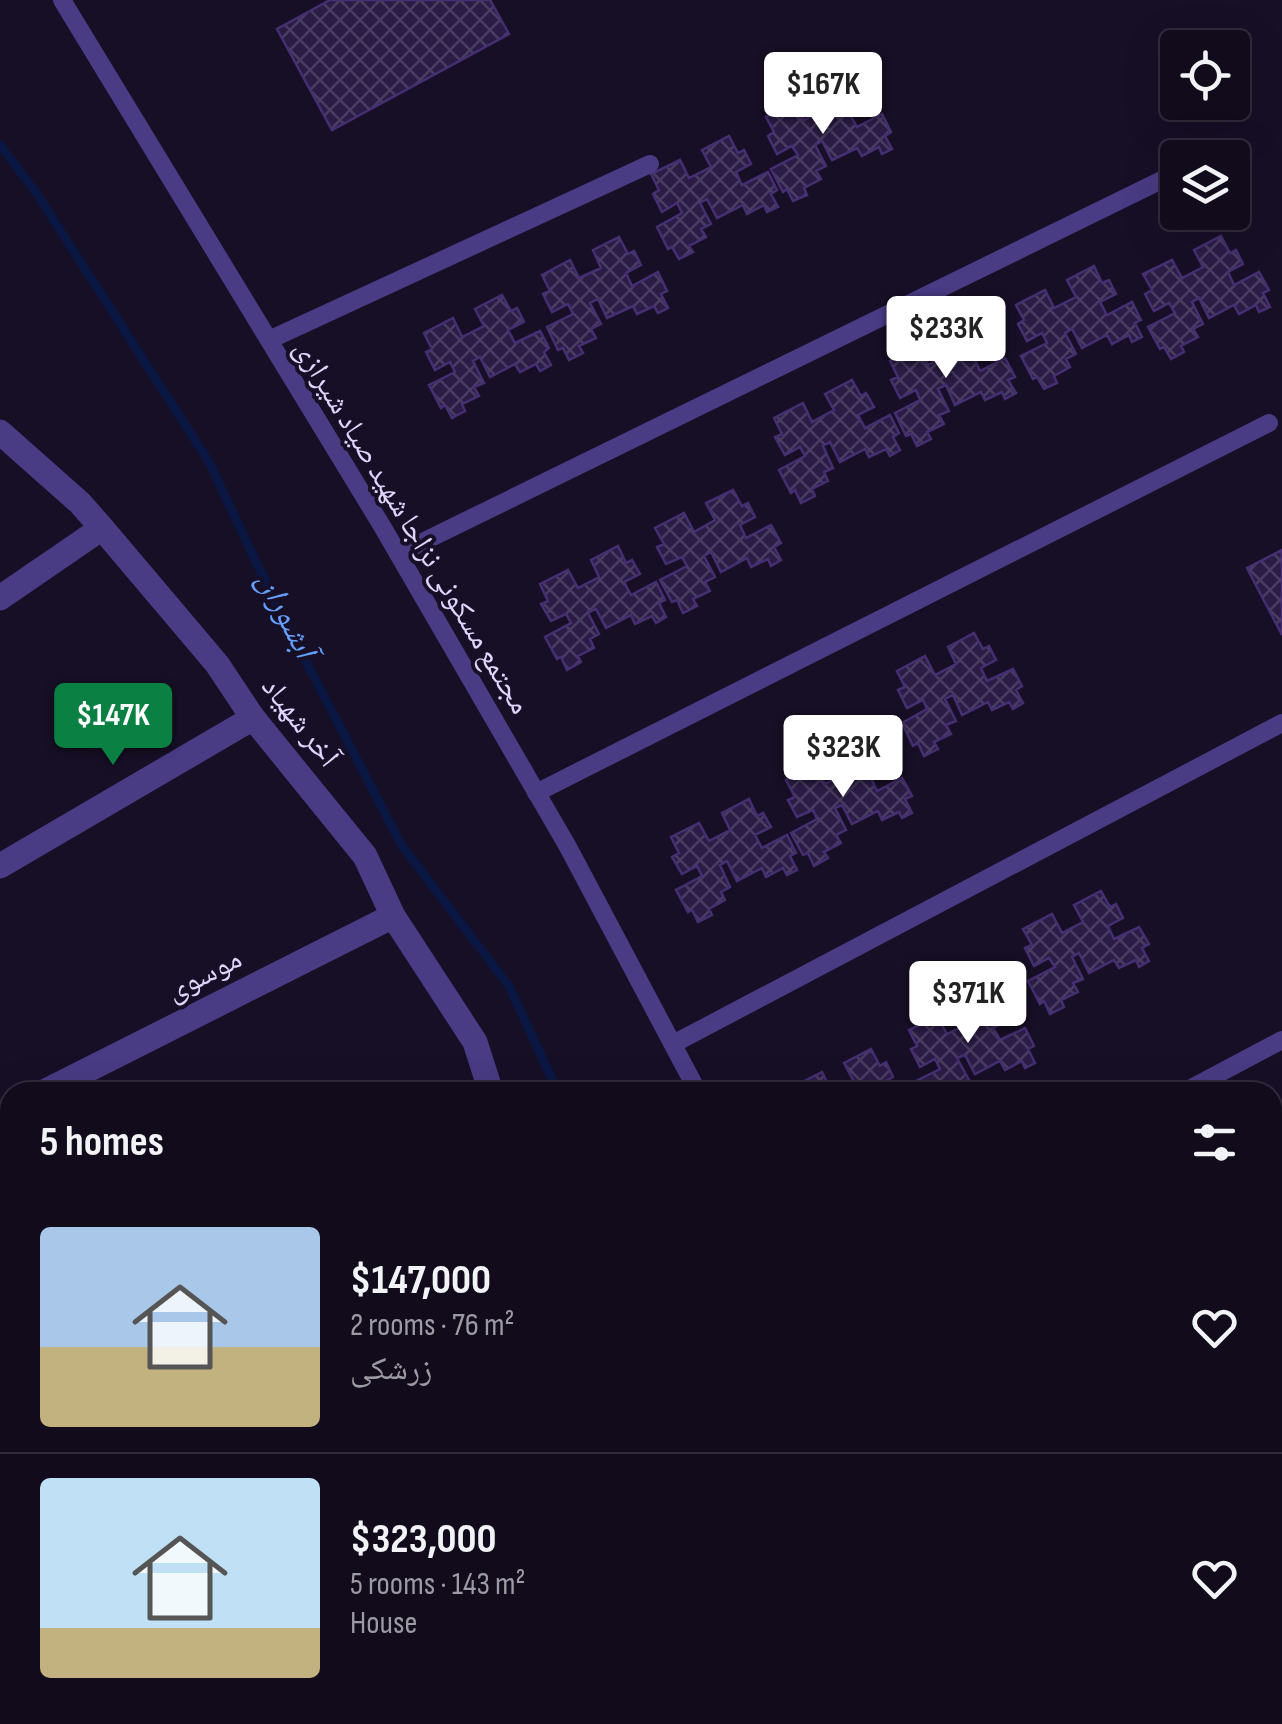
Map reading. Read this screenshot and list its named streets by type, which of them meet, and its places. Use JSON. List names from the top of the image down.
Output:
{
  "streets": {
    "street": ["آخر شهیاد", "موسوی"],
    "lane": ["مجتمع مسکونی نزاجا شهید صیاد شیرازی"]
  },
  "crossings": [
    ["آخر شهیاد", "موسوی"]
  ],
  "water": ["آبشوران"],
  "page": {
    "price": [
      "$167K",
      "$233K",
      "$147K",
      "$323K",
      "$371K"
    ],
    "heading": "5 homes",
    "list": [
      {
        "name": "$147,000",
        "note": "2 rooms · 76 m² · زرشکی"
      },
      {
        "name": "$323,000",
        "note": "5 rooms · 143 m² · House"
      }
    ]
  }
}
